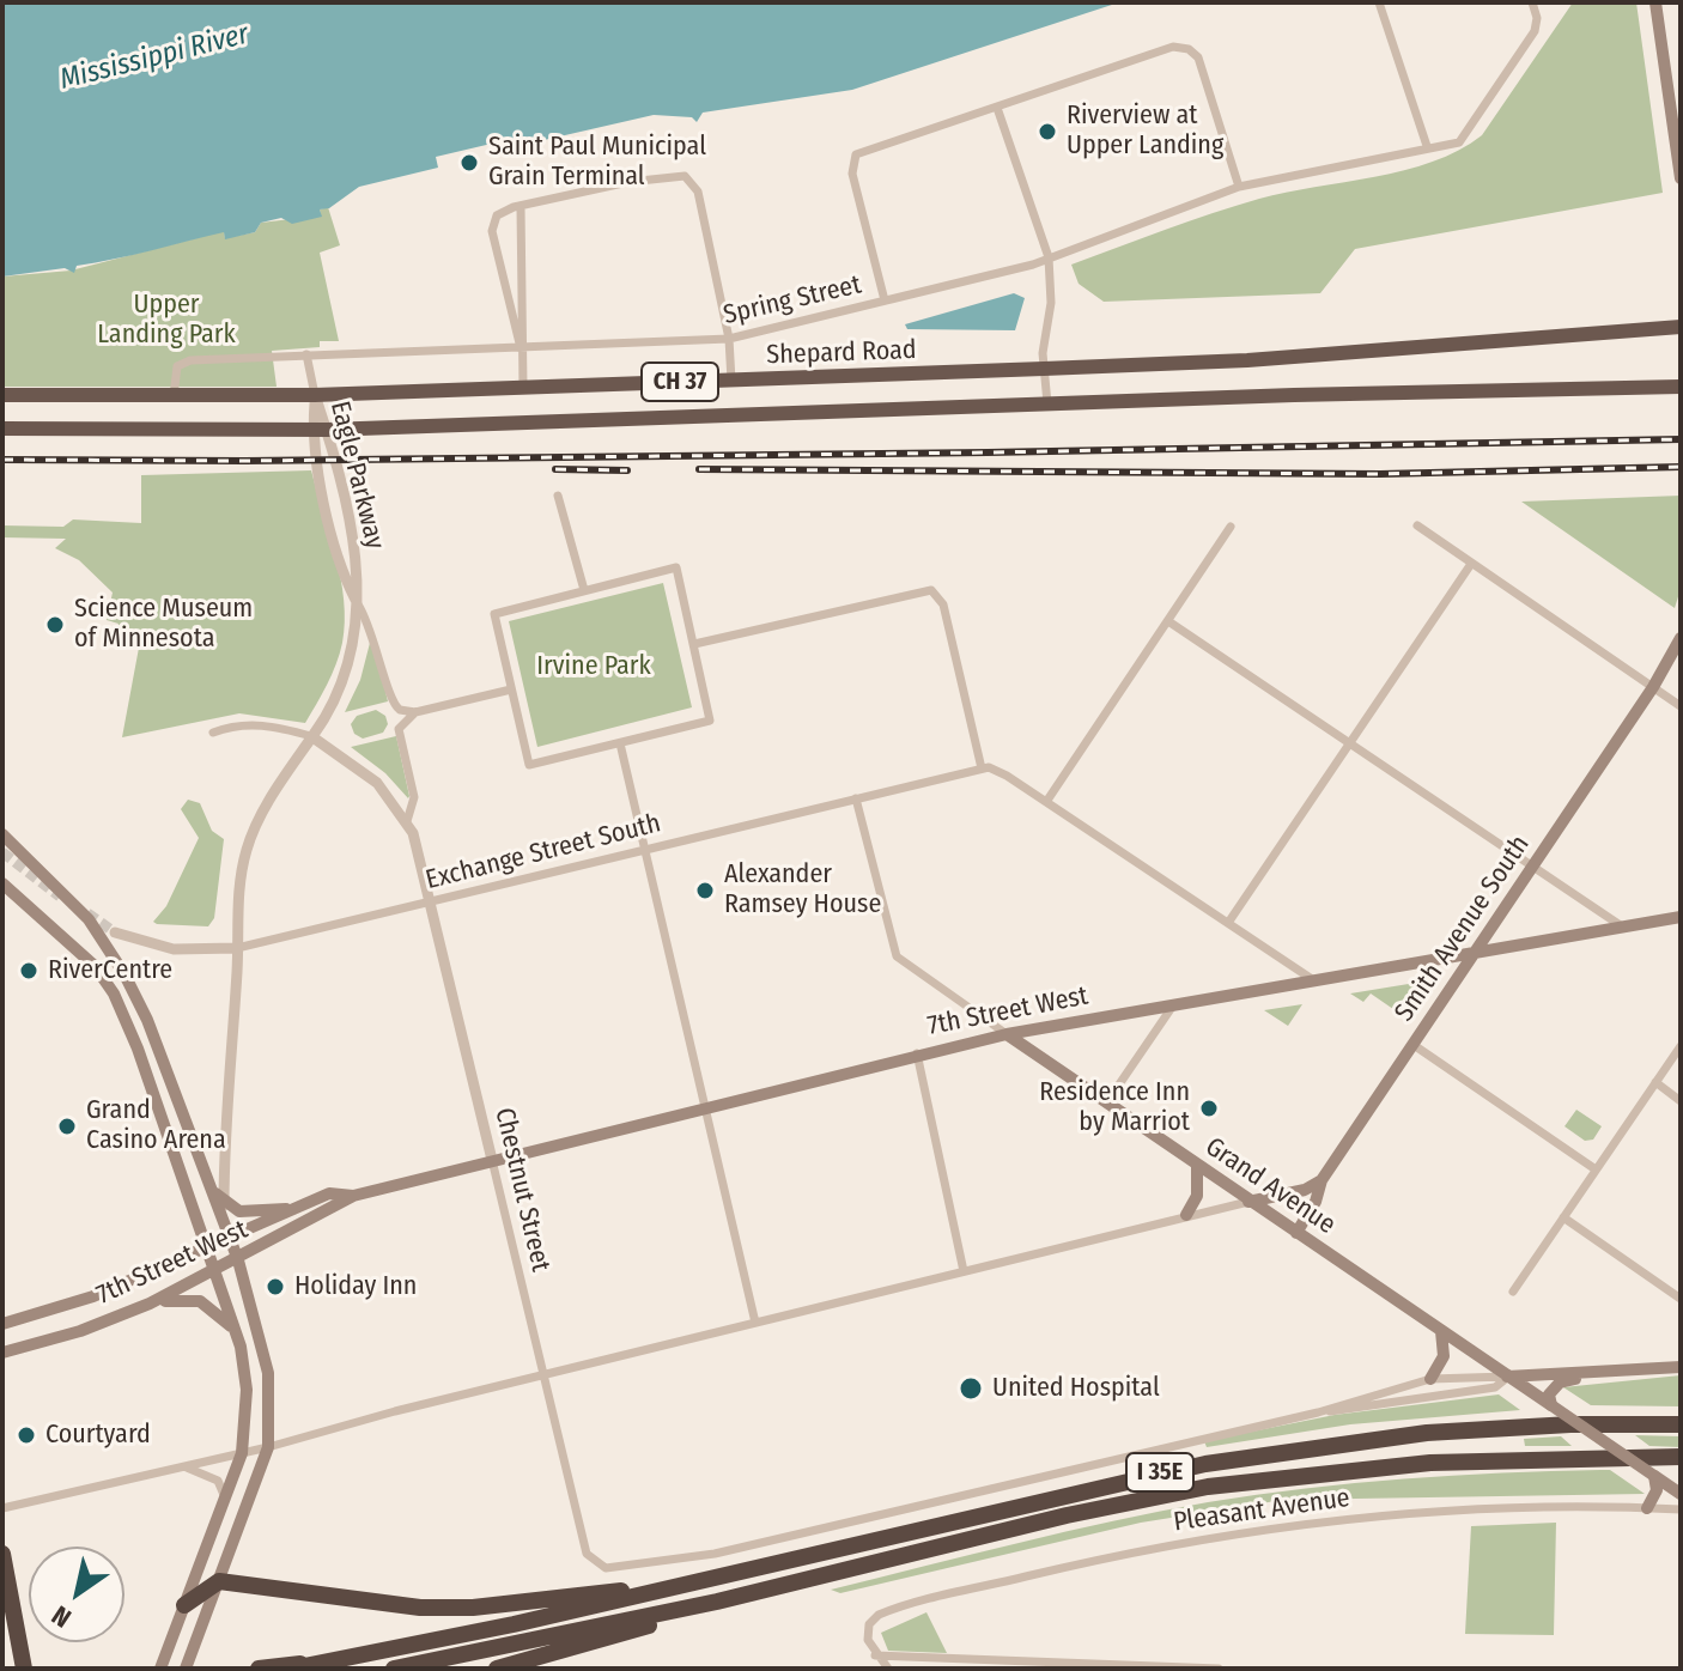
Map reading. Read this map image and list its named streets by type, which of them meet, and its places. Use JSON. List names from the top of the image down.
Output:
{
  "streets": {
    "highway": ["Shepard Road", "CH 37", "I 35E"],
    "main road": ["Smith Avenue South", "7th Street West", "Grand Avenue"],
    "street": [
      "Spring Street",
      "Eagle Parkway",
      "Exchange Street South",
      "Chestnut Street",
      "Pleasant Avenue"
    ]
  },
  "crossings": [
    ["Spring Street", "Shepard Road"],
    ["Shepard Road", "Eagle Parkway"],
    ["CH 37", "Eagle Parkway"],
    ["Eagle Parkway", "Exchange Street South"],
    ["Eagle Parkway", "Chestnut Street"],
    ["Exchange Street South", "Chestnut Street"],
    ["Smith Avenue South", "7th Street West"],
    ["Smith Avenue South", "Grand Avenue"],
    ["7th Street West", "Grand Avenue"],
    ["7th Street West", "Chestnut Street"]
  ],
  "water": ["Mississippi River"],
  "parks": ["Upper Landing Park", "Irvine Park"],
  "places": [
    "Riverview at Upper Landing",
    "Saint Paul Municipal Grain Terminal",
    "Science Museum of Minnesota",
    "Alexander Ramsey House",
    "RiverCentre",
    "Residence Inn by Marriot",
    "Grand Casino Arena",
    "Holiday Inn",
    "United Hospital",
    "Courtyard"
  ],
  "north": "bottom left"
}
